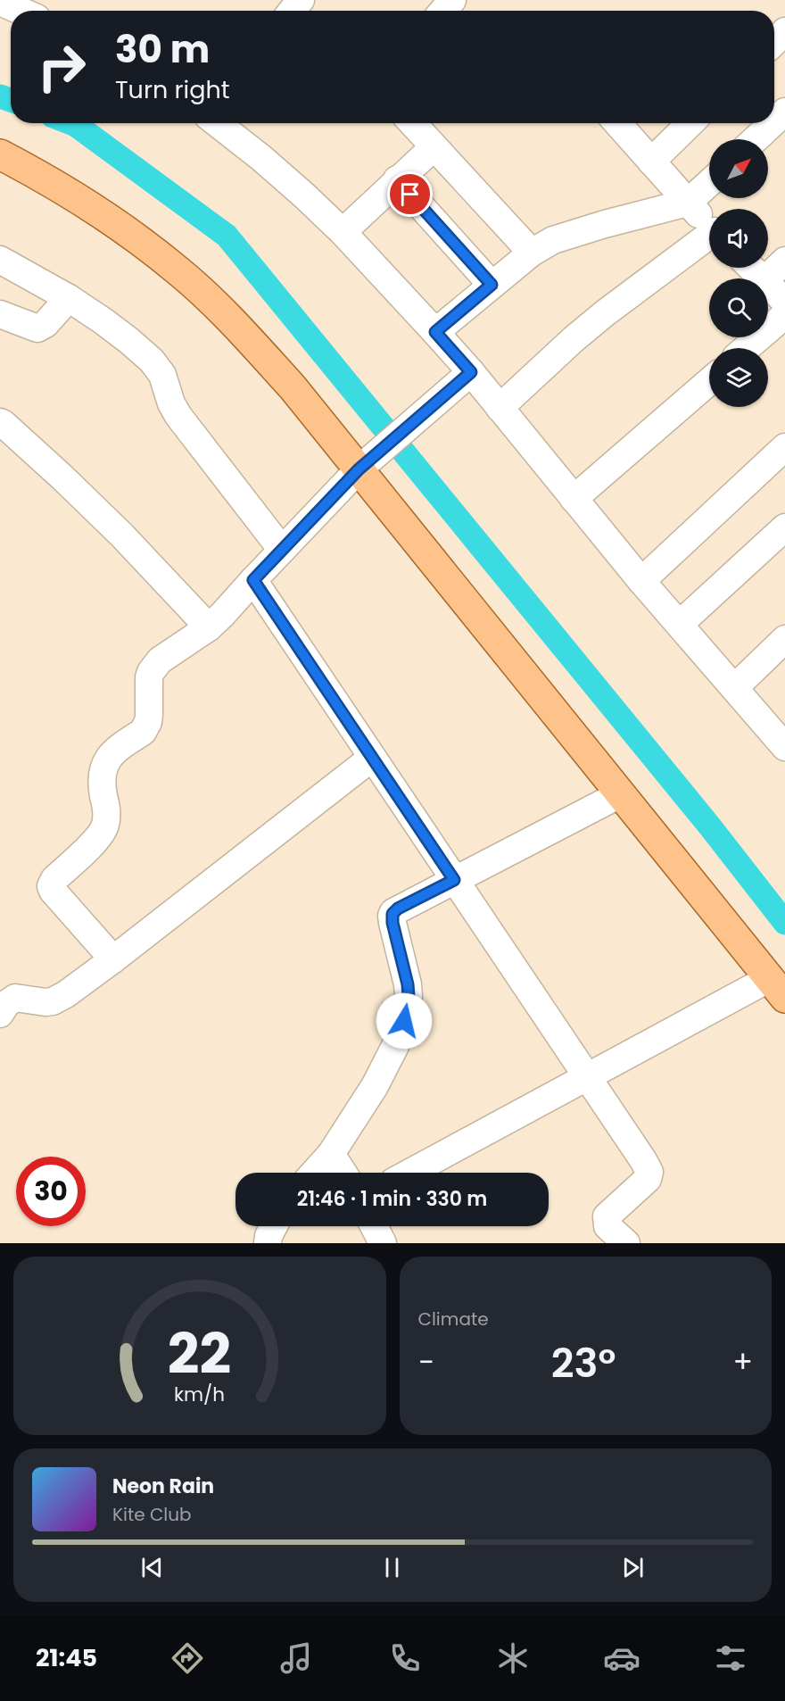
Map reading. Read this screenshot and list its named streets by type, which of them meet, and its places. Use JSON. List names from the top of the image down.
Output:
{
  "north": "top right",
  "page": {
    "turn": ["30 m", "Turn right"],
    "limit": "30",
    "trip": "21:46 · 1 min · 330 m",
    "tile": "Climate",
    "heat": ["−", "23°", "+"],
    "song": ["Neon Rain", "Kite Club"],
    "tabs": "21:45",
    "gauge": ["22", "km/h"]
  }
}
